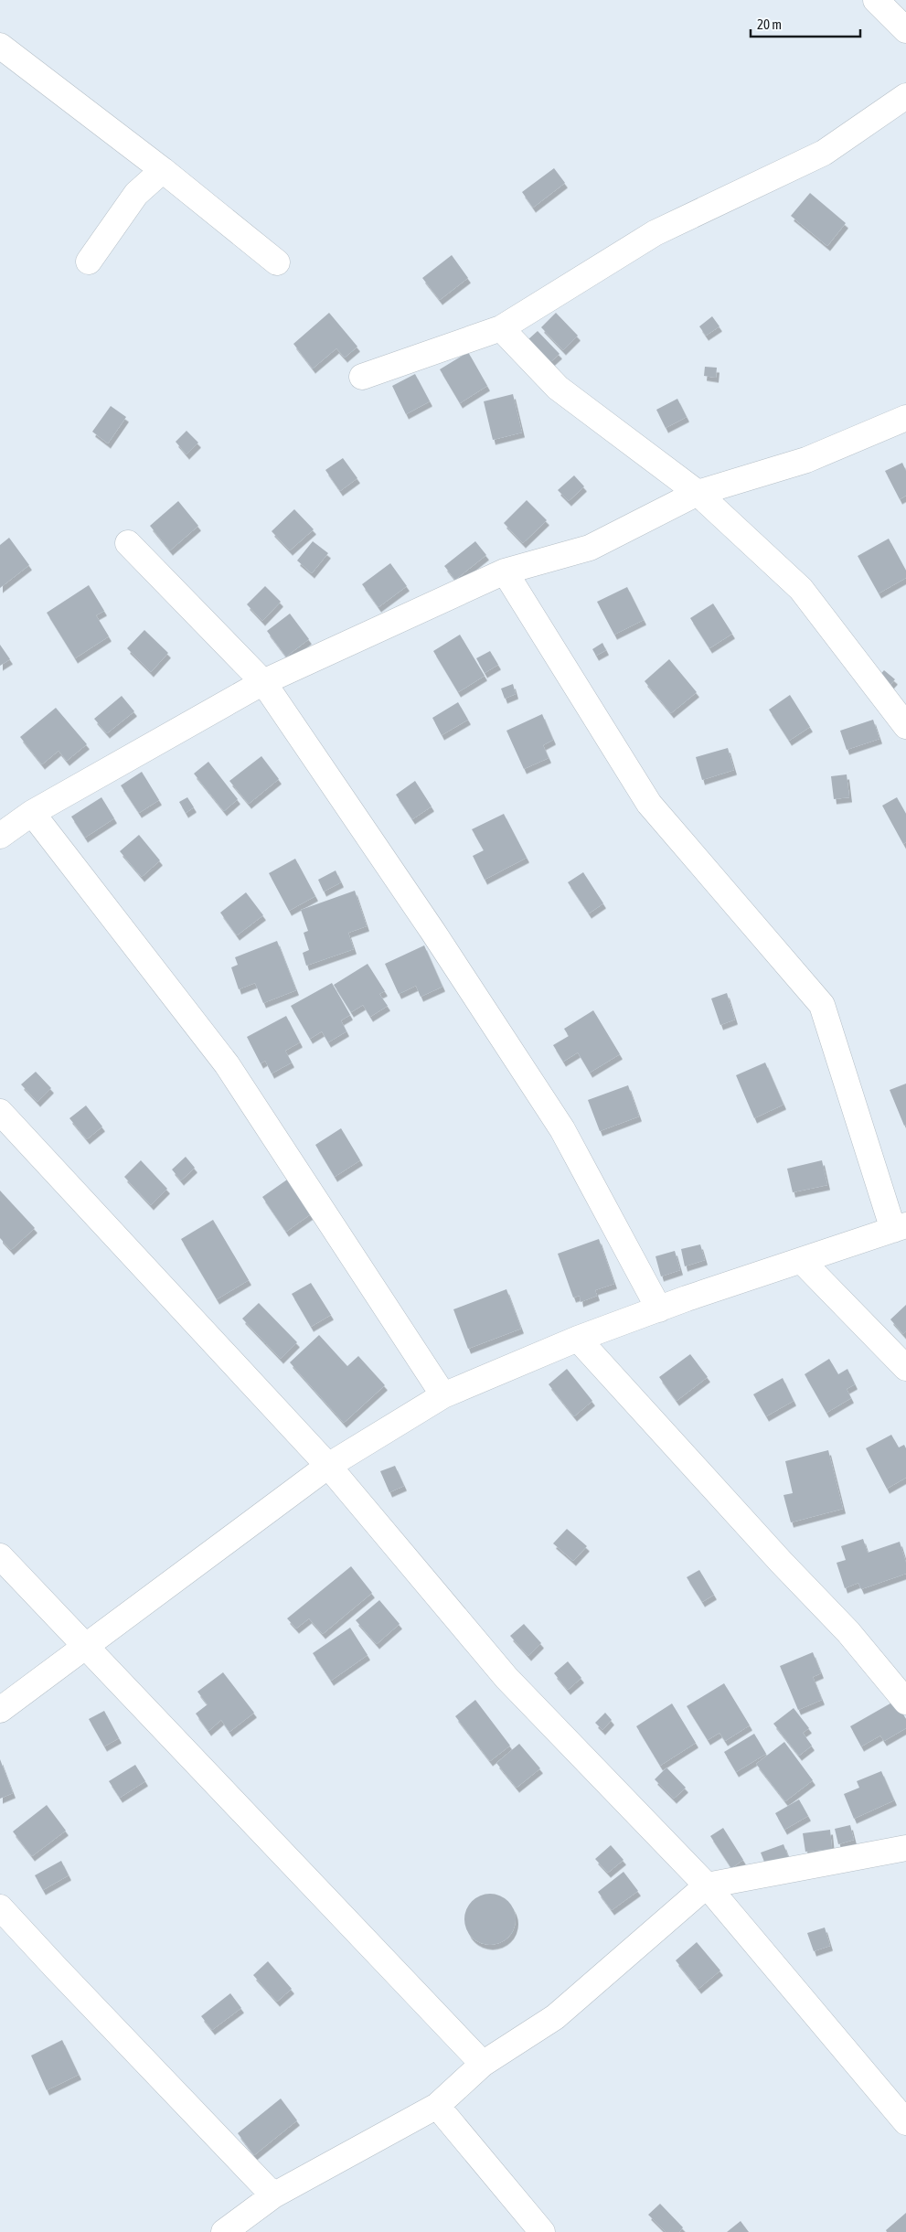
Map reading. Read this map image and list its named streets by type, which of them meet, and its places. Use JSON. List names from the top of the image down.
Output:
{
  "scale_bar": "20 m"
}
